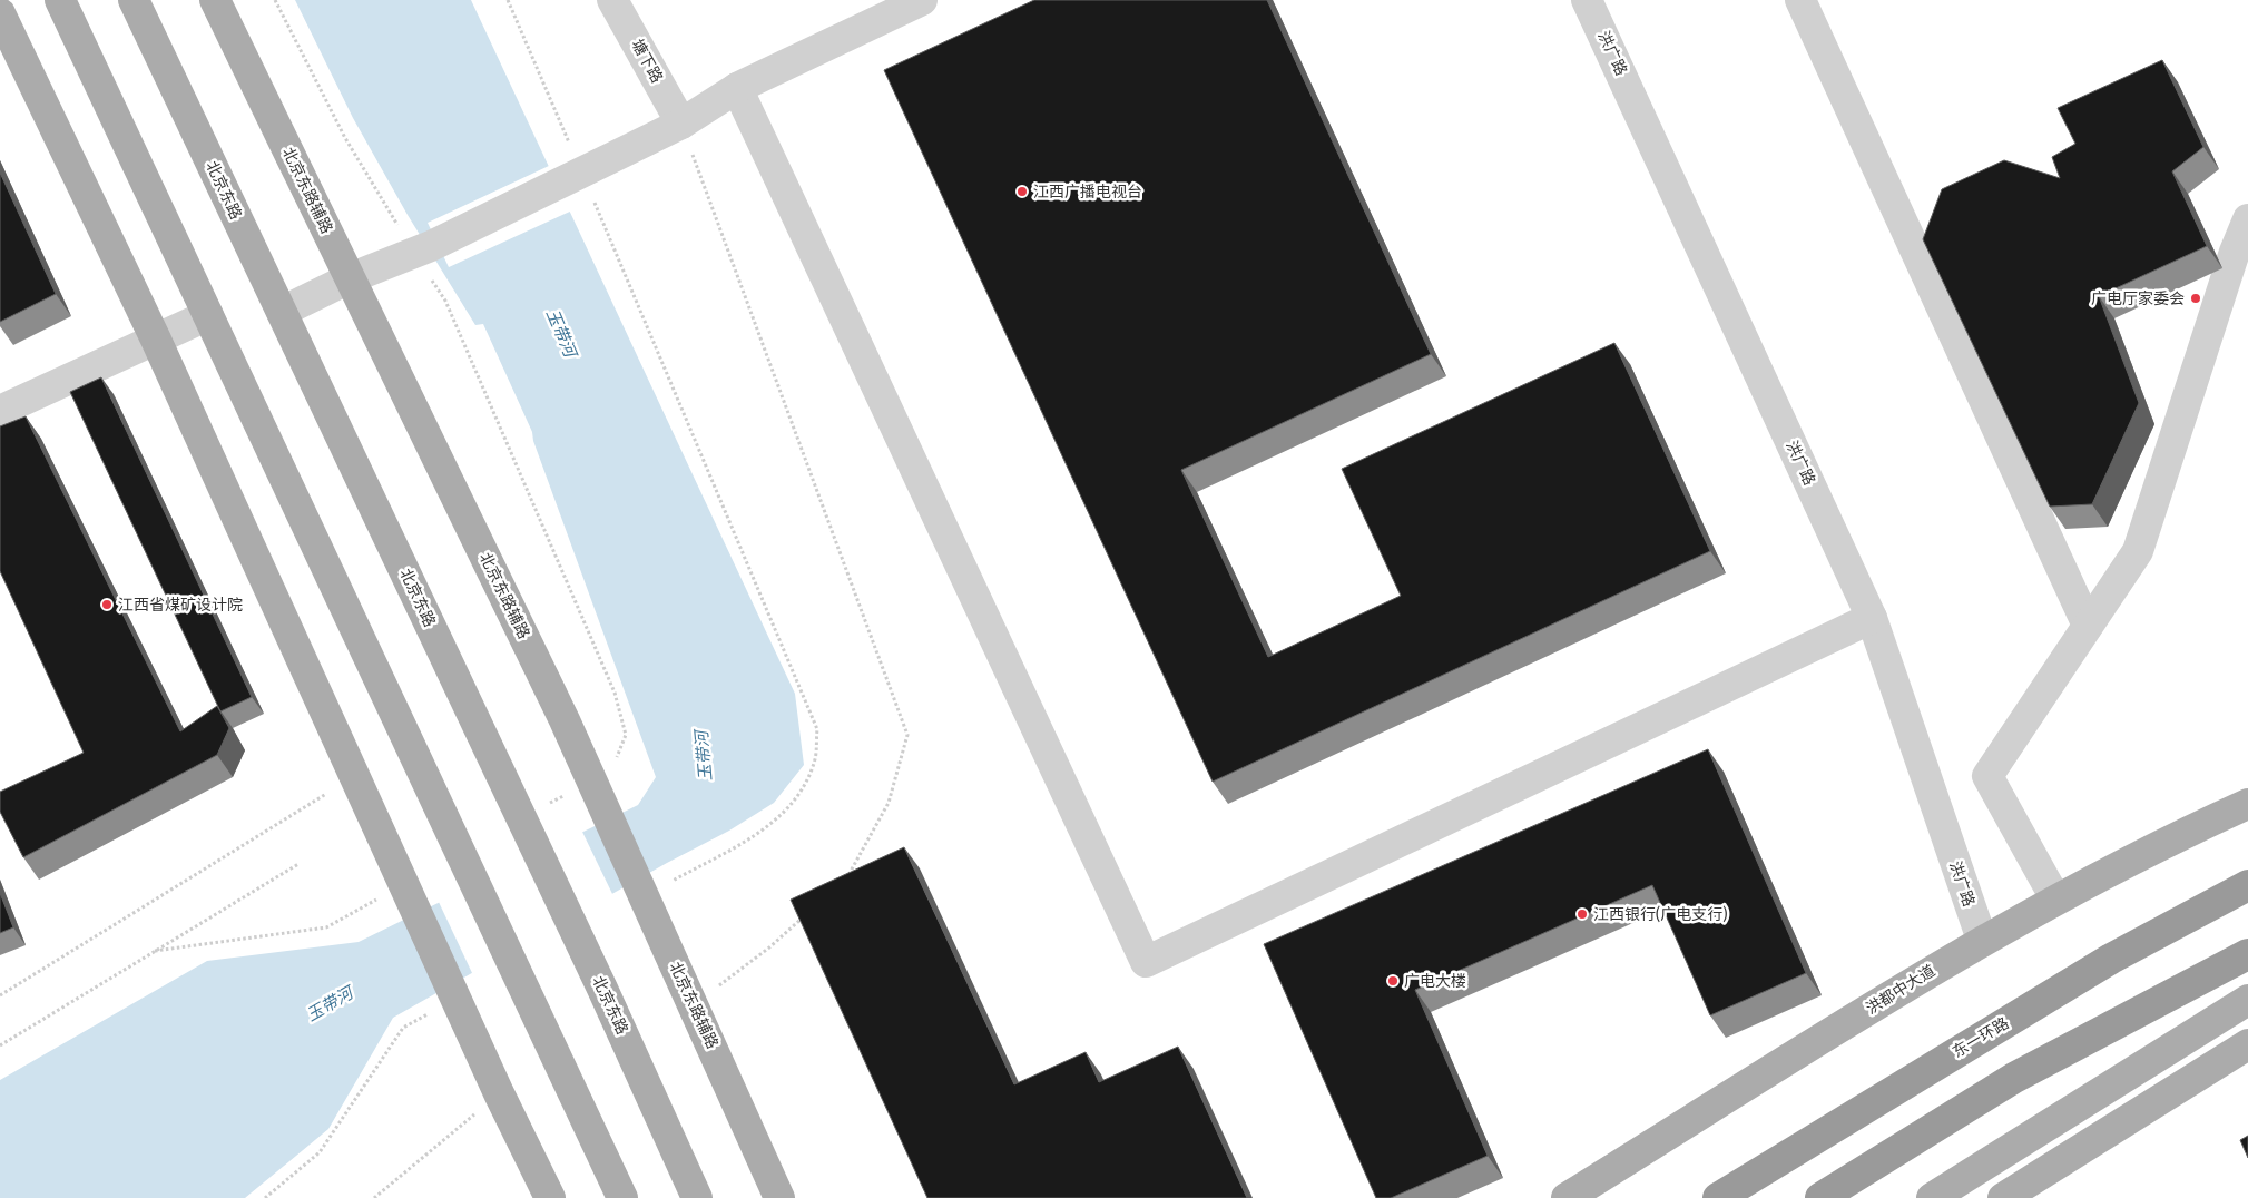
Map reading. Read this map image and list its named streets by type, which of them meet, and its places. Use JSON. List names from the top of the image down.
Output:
{
  "streets": {
    "highway": ["东一环路"],
    "main road": ["北京东路", "北京东路辅路", "洪都中大道"],
    "street": ["洪广路", "塘下路"]
  },
  "crossings": [
    ["洪广路", "洪都中大道"]
  ],
  "water": ["玉带河"],
  "places": [
    "江西广播电视台",
    "广电厅家委会",
    "江西省煤矿设计院",
    "江西银行(广电支行)",
    "广电大楼"
  ]
}
